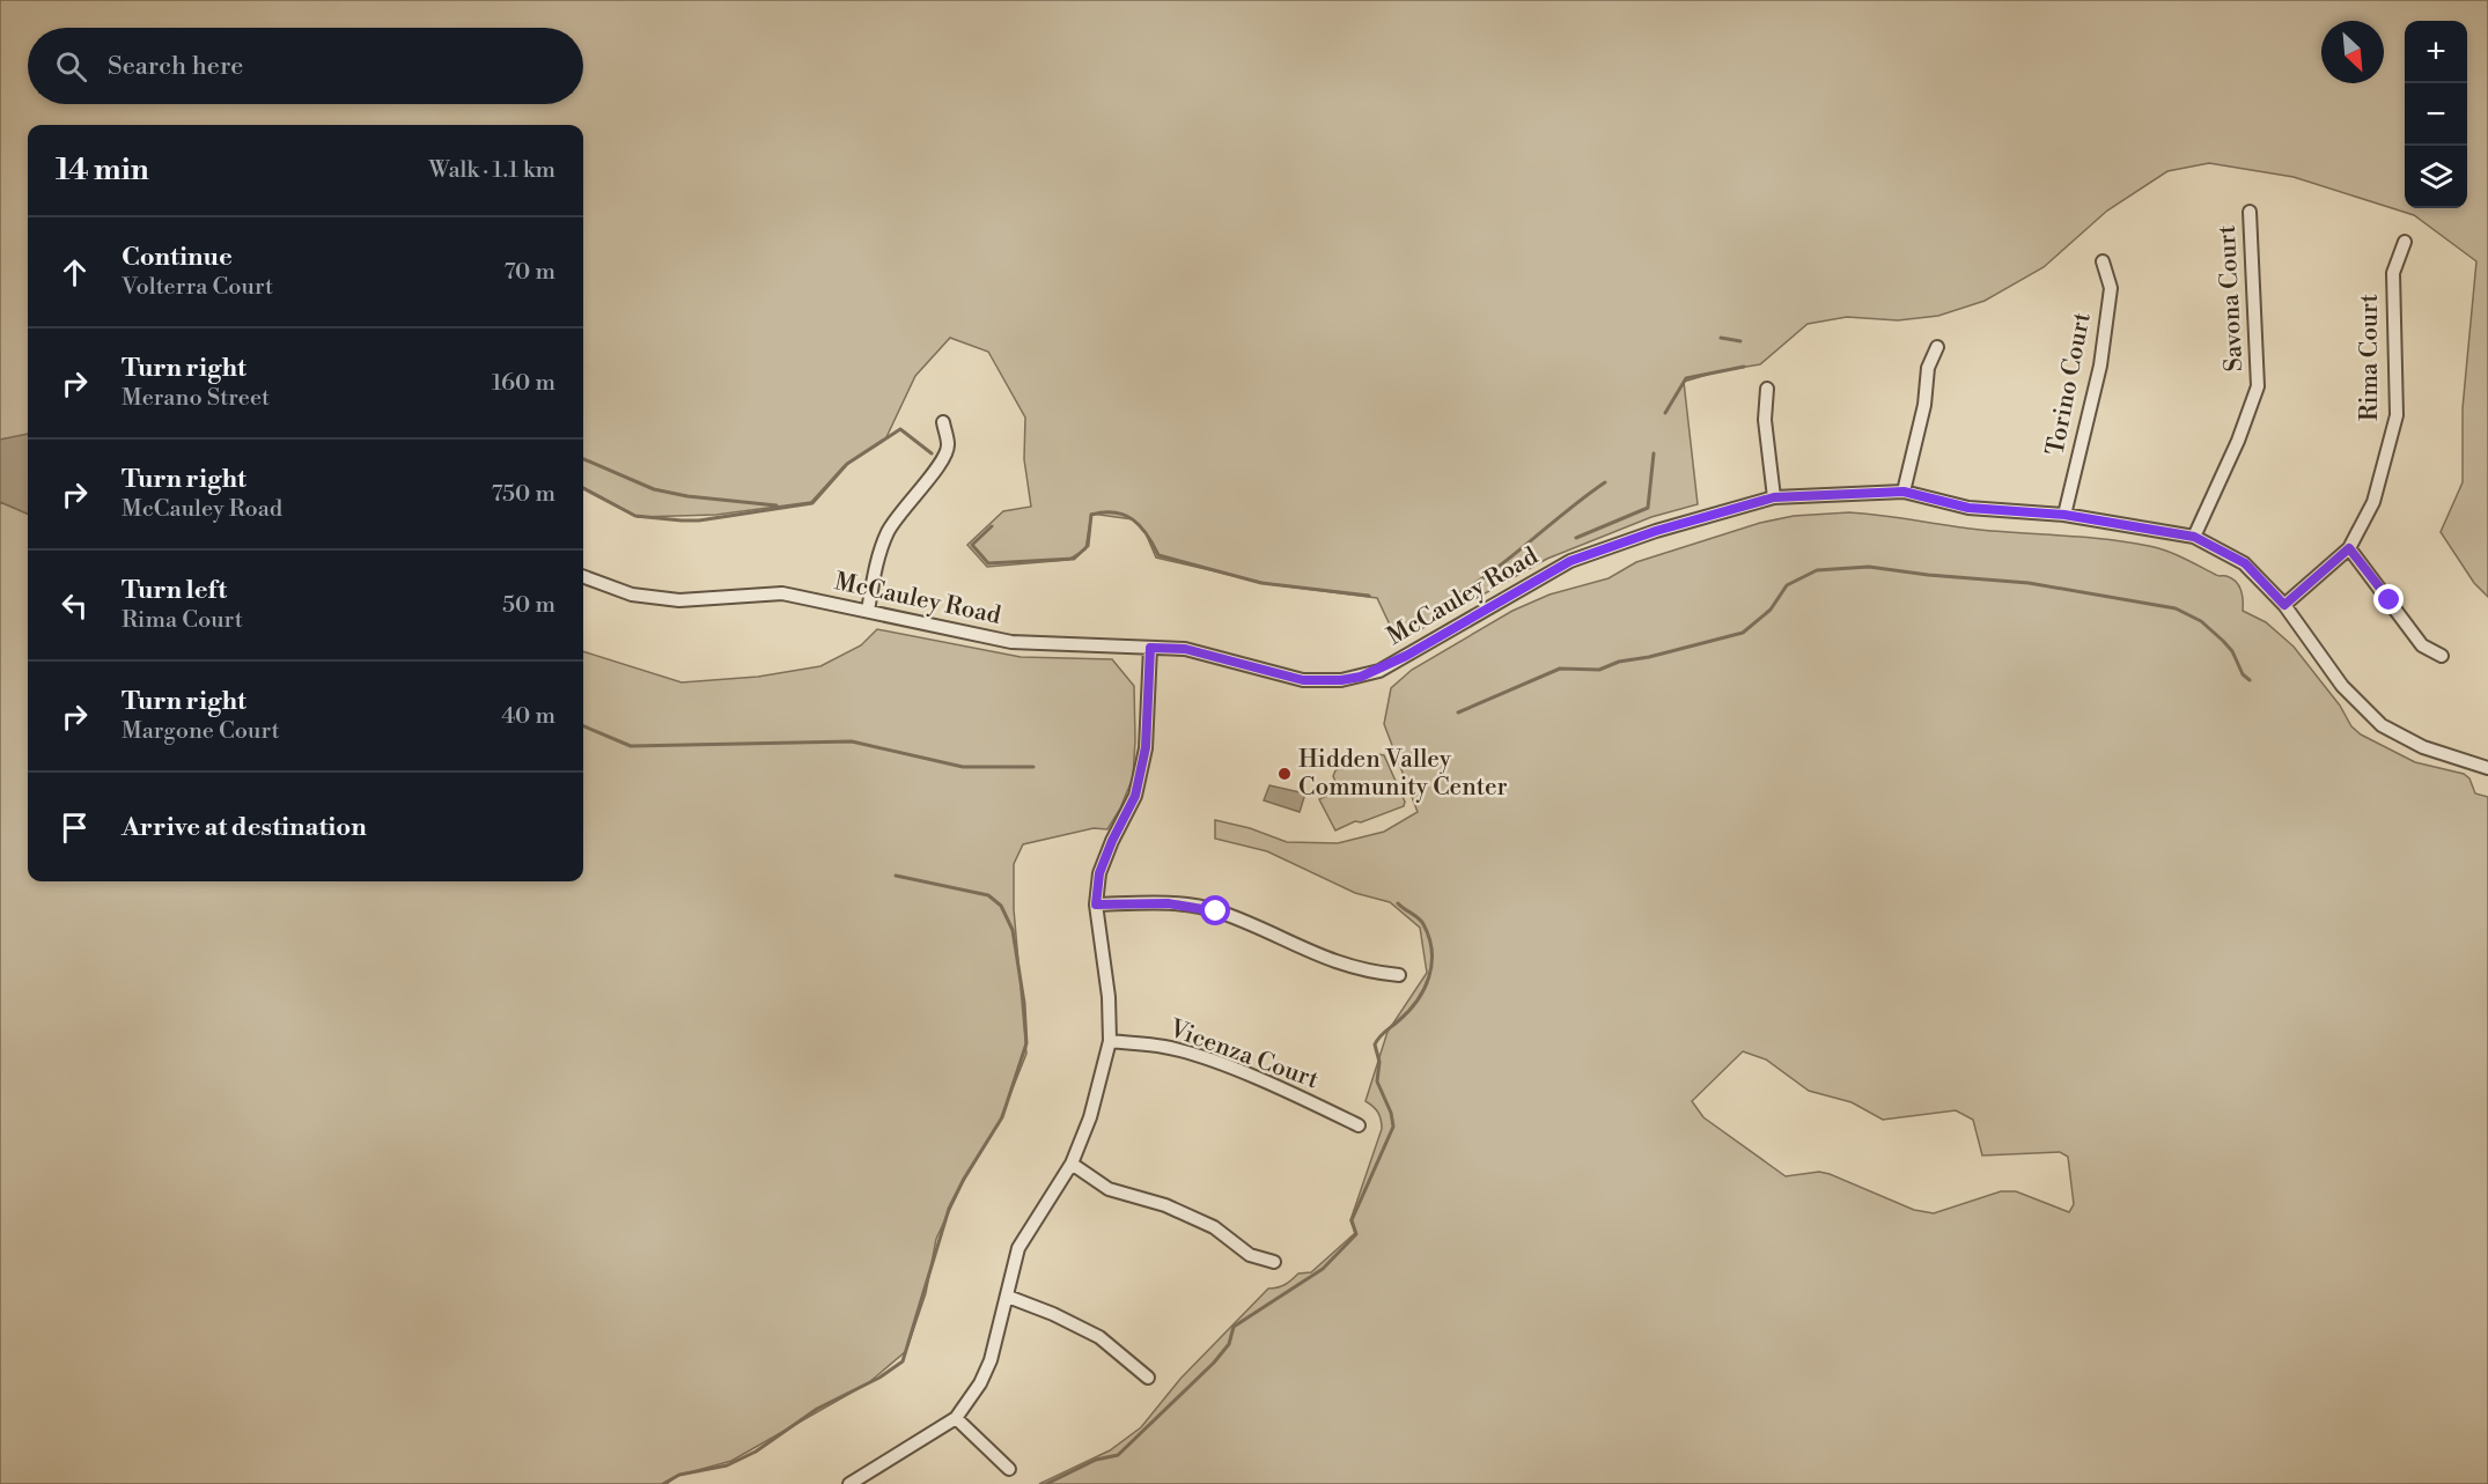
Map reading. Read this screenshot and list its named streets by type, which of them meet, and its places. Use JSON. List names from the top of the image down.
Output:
{
  "streets": {
    "street": [
      "Savona Court",
      "Rima Court",
      "Torino Court",
      "McCauley Road",
      "Vicenza Court"
    ]
  },
  "crossings": [
    ["Savona Court", "McCauley Road"],
    ["Rima Court", "McCauley Road"],
    ["Torino Court", "McCauley Road"]
  ],
  "places": ["Hidden Valley Community Center"],
  "north": "bottom right",
  "page": {
    "map_buttons": ["+", "−"],
    "search": "Search here",
    "heading": ["14 min", "Walk · 1.1 km"],
    "list": [
      ["Continue", "Volterra Court", "70 m"],
      ["Turn right", "Merano Street", "160 m"],
      ["Turn right", "McCauley Road", "750 m"],
      ["Turn left", "Rima Court", "50 m"],
      ["Turn right", "Margone Court", "40 m"],
      "Arrive at destination"
    ]
  }
}
